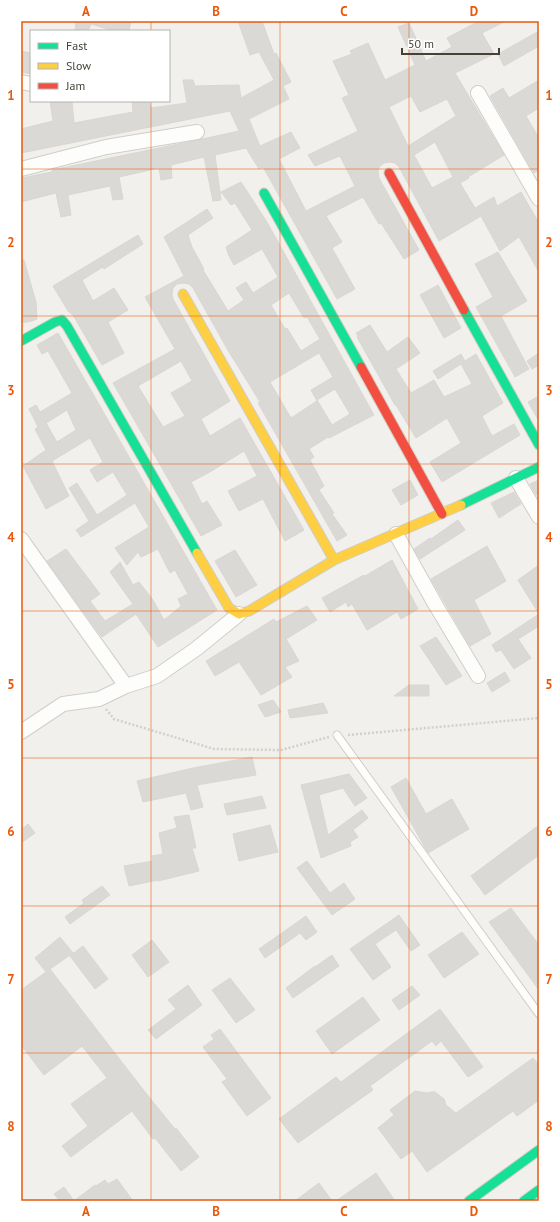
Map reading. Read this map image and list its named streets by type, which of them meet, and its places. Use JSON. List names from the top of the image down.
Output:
{
  "legend": ["Fast", "Slow", "Jam"],
  "scale_bar": "50 m",
  "grid": {
    "columns": [
      "A",
      "B",
      "C",
      "D"
    ],
    "rows": [
      "1",
      "2",
      "3",
      "4",
      "5",
      "6",
      "7",
      "8"
    ]
  }
}
